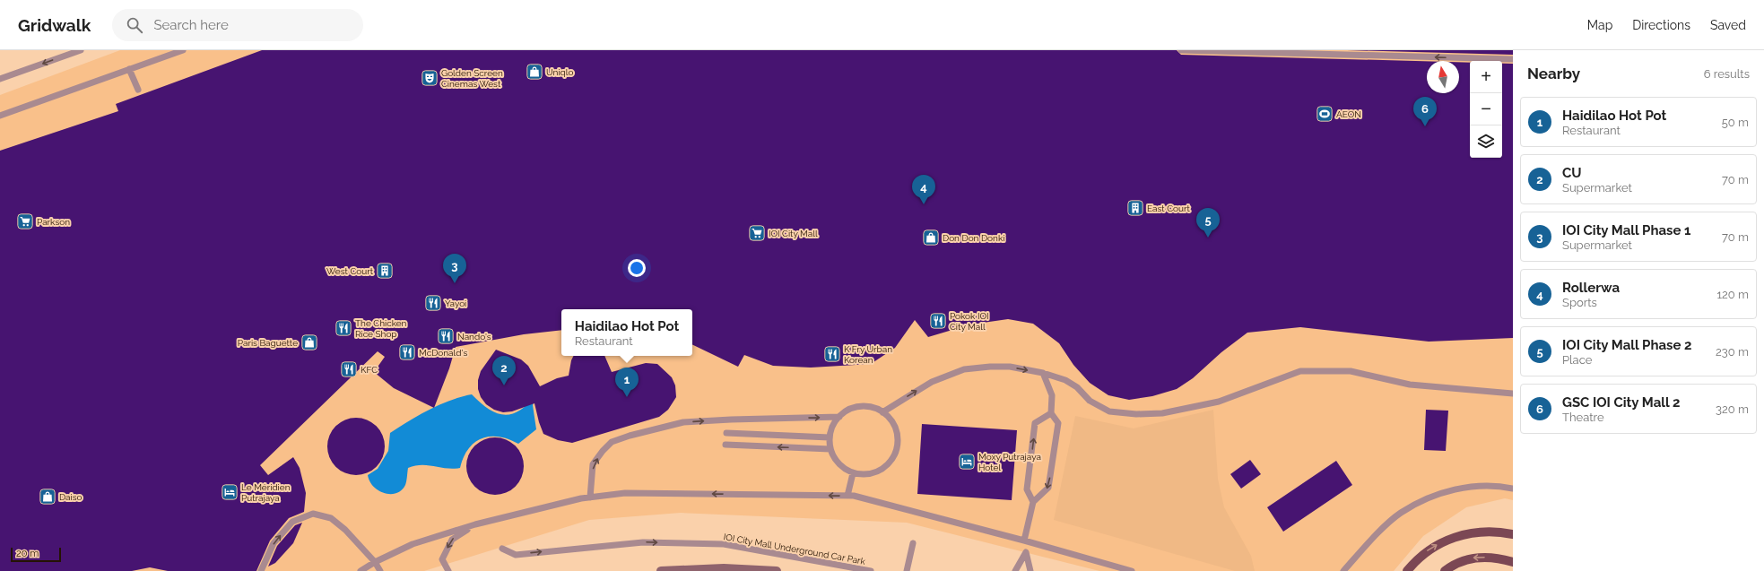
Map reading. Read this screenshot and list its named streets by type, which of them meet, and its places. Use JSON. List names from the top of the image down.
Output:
{
  "streets": {
    "lane": ["IOI City Mall Underground Car Park"]
  },
  "places": {
    "shop": [
      "Uniqlo",
      "Don Don Donki",
      "Paris Baguette",
      "Daiso"
    ],
    "theatre": ["Golden Screen Cinemas West"],
    "sports": ["AEON"],
    "building": ["East Court", "West Court"],
    "supermarket": ["Parkson", "IOI City Mall"],
    "restaurant": [
      "Yayoi",
      "Pokok IOI City Mall",
      "The Chicken Rice Shop",
      "Nando's",
      "McDonald's",
      "K Fry Urban Korean",
      "KFC"
    ],
    "hotel": ["Moxy Putrajaya Hotel", "Le Méridien Putrajaya"]
  },
  "scale_bar": "20 m",
  "north": "top",
  "page": {
    "header": "Gridwalk",
    "search": "Search here",
    "nav": ["Map", "Directions", "Saved"],
    "heading": ["Nearby", "6 results"],
    "map_buttons": ["+", "−"],
    "pins": [
      "6",
      "4",
      "5",
      "3",
      "2",
      "1"
    ],
    "list": [
      {
        "mark": "1",
        "name": "Haidilao Hot Pot",
        "note": "Restaurant",
        "value": "50 m"
      },
      {
        "mark": "2",
        "name": "CU",
        "note": "Supermarket",
        "value": "70 m"
      },
      {
        "mark": "3",
        "name": "IOI City Mall Phase 1",
        "note": "Supermarket",
        "value": "70 m"
      },
      {
        "mark": "4",
        "name": "Rollerwa",
        "note": "Sports",
        "value": "120 m"
      },
      {
        "mark": "5",
        "name": "IOI City Mall Phase 2",
        "note": "Place",
        "value": "230 m"
      },
      {
        "mark": "6",
        "name": "GSC IOI City Mall 2",
        "note": "Theatre",
        "value": "320 m"
      }
    ],
    "popup": ["Haidilao Hot Pot", "Restaurant"],
    "scale": "20 m"
  }
}
